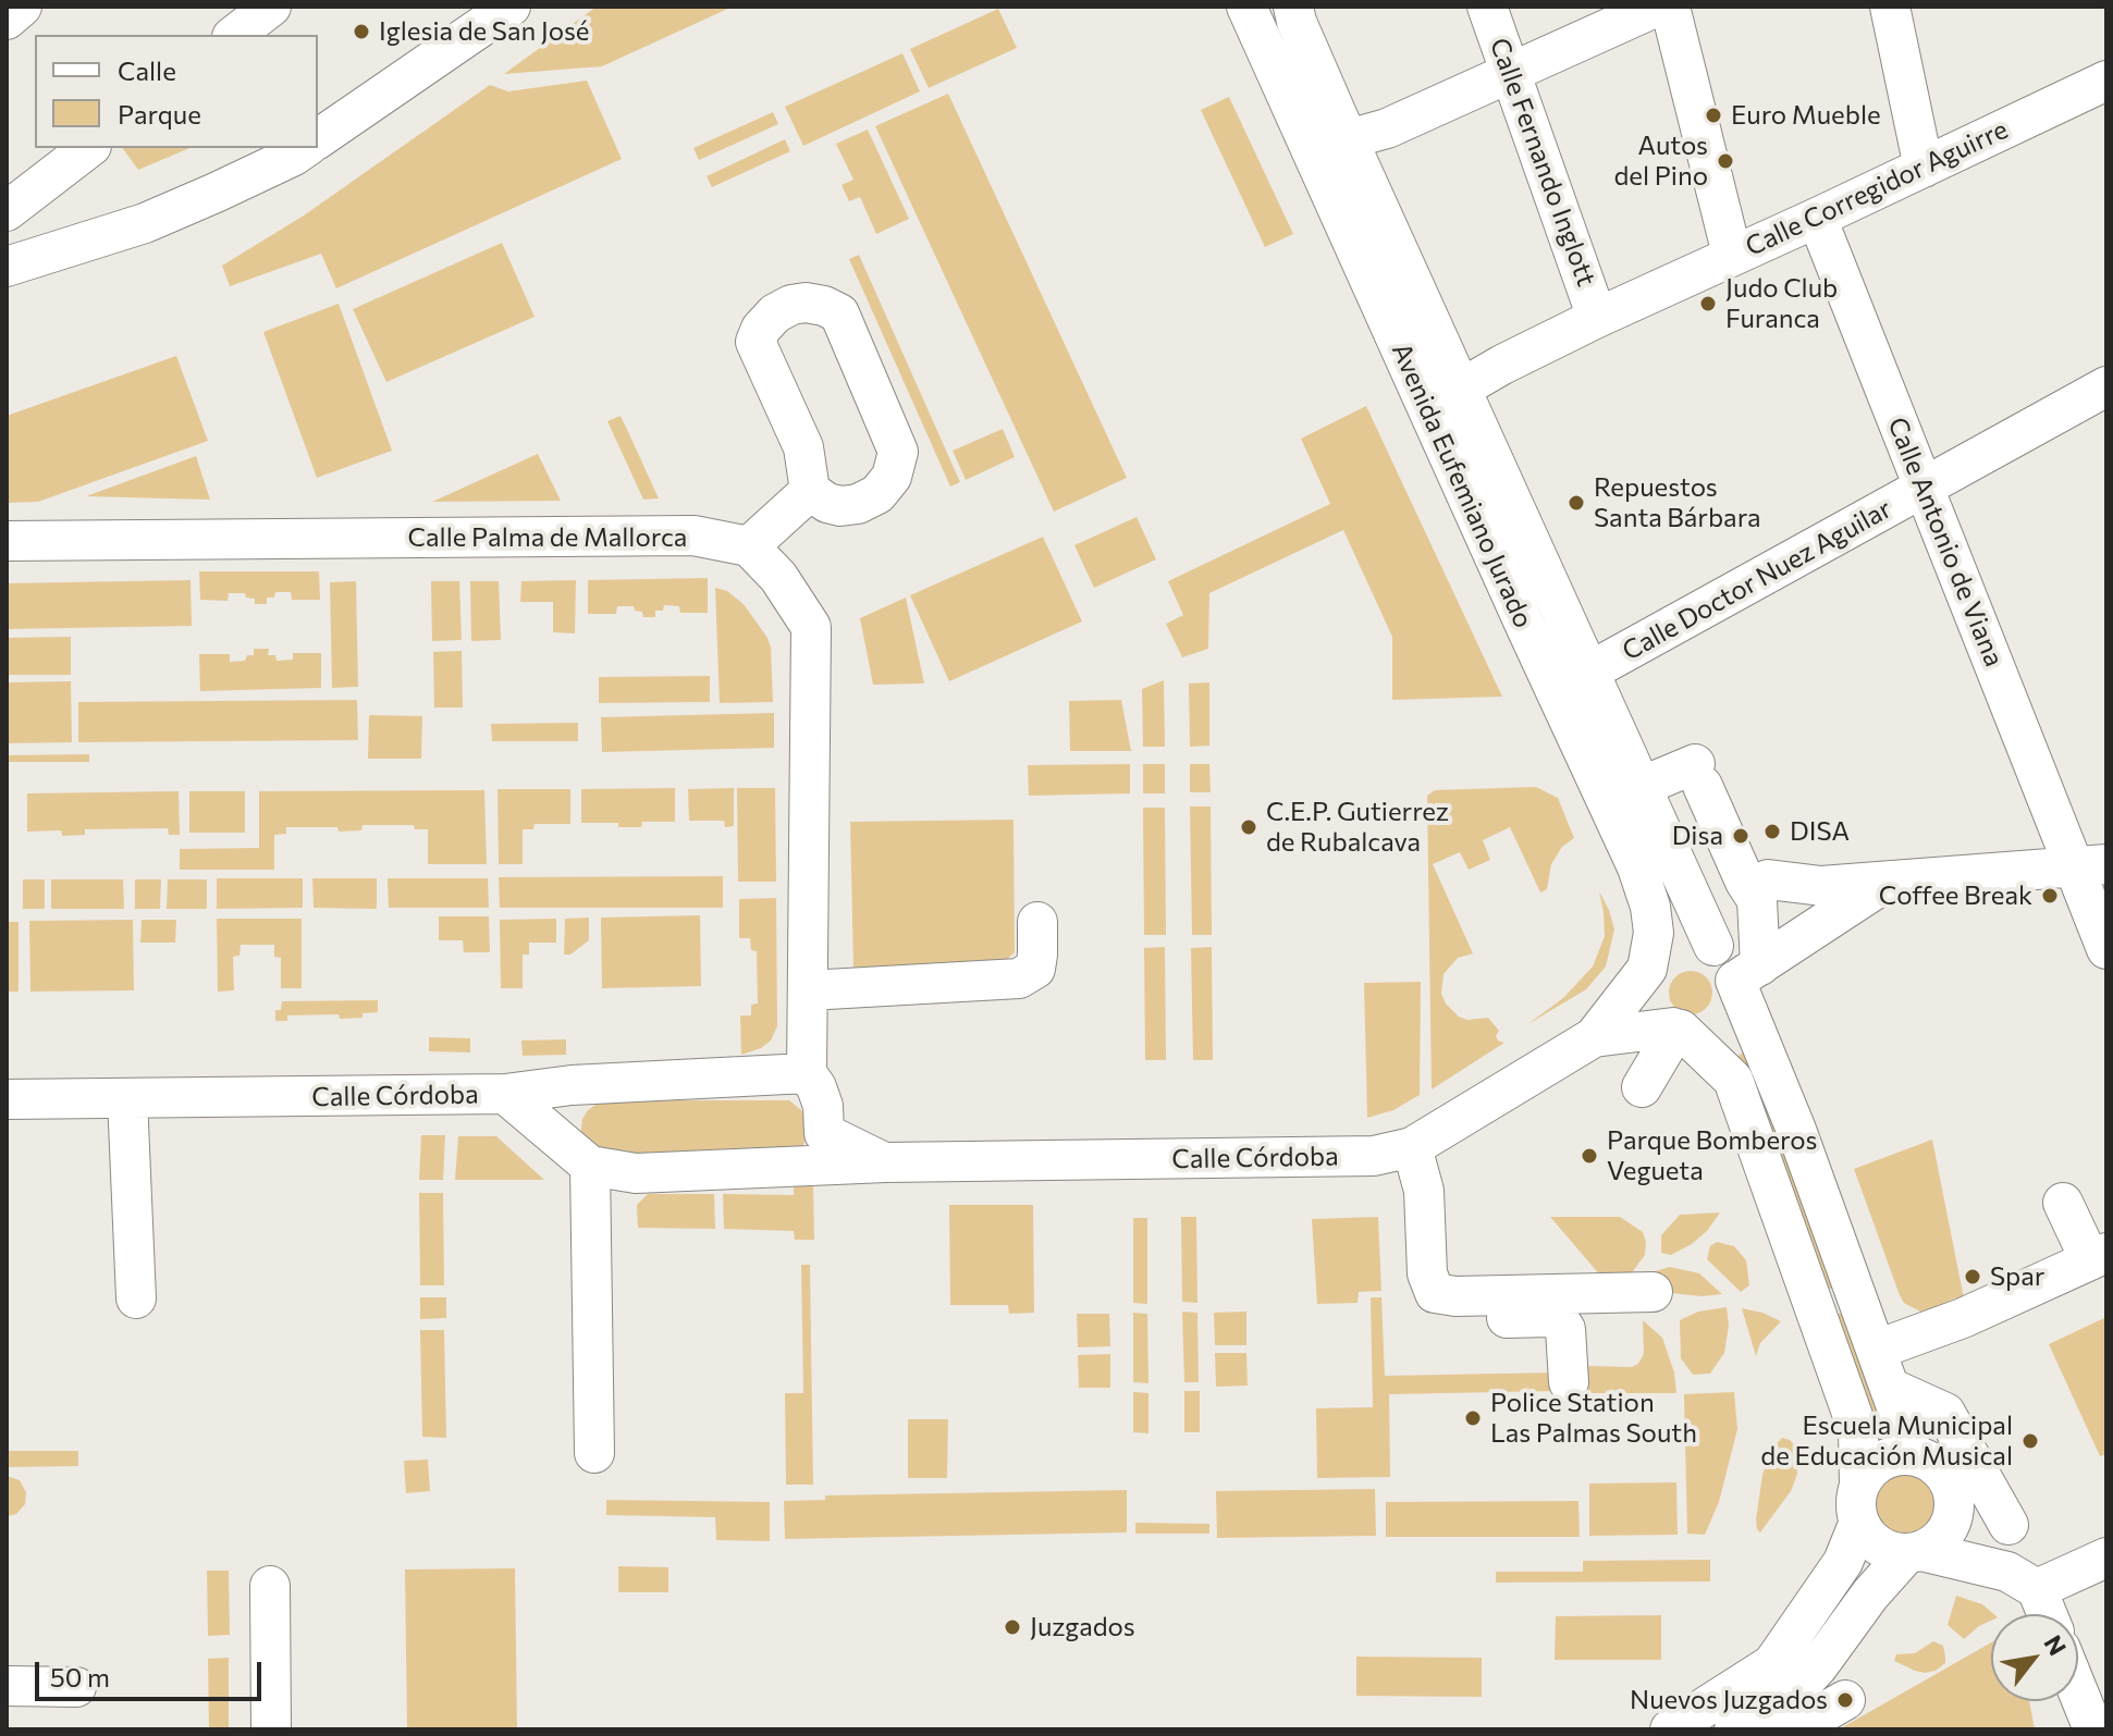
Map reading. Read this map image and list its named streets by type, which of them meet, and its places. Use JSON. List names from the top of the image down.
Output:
{
  "streets": {
    "street": [
      "Calle Fernando Inglott",
      "Calle Corregidor Aguirre",
      "Avenida Eufemiano Jurado",
      "Calle Palma de Mallorca",
      "Calle Antonio de Viana",
      "Calle Doctor Nuez Aguilar",
      "Calle Córdoba"
    ]
  },
  "crossings": [
    ["Calle Fernando Inglott", "Calle Corregidor Aguirre"],
    ["Calle Corregidor Aguirre", "Avenida Eufemiano Jurado"],
    ["Calle Corregidor Aguirre", "Calle Antonio de Viana"],
    ["Avenida Eufemiano Jurado", "Calle Doctor Nuez Aguilar"],
    ["Avenida Eufemiano Jurado", "Calle Córdoba"],
    ["Calle Antonio de Viana", "Calle Doctor Nuez Aguilar"]
  ],
  "places": [
    "Iglesia de San José",
    "Euro Mueble",
    "Autos del Pino",
    "Judo Club Furanca",
    "Repuestos Santa Bárbara",
    "C.E.P. Gutierrez de Rubalcava",
    "DISA",
    "Disa",
    "Coffee Break",
    "Parque Bomberos Vegueta",
    "Spar",
    "Police Station Las Palmas South",
    "Escuela Municipal de Educación Musical",
    "Juzgados",
    "Nuevos Juzgados"
  ],
  "legend": ["Calle", "Parque"],
  "scale_bar": "50 m",
  "north": "top right"
}
